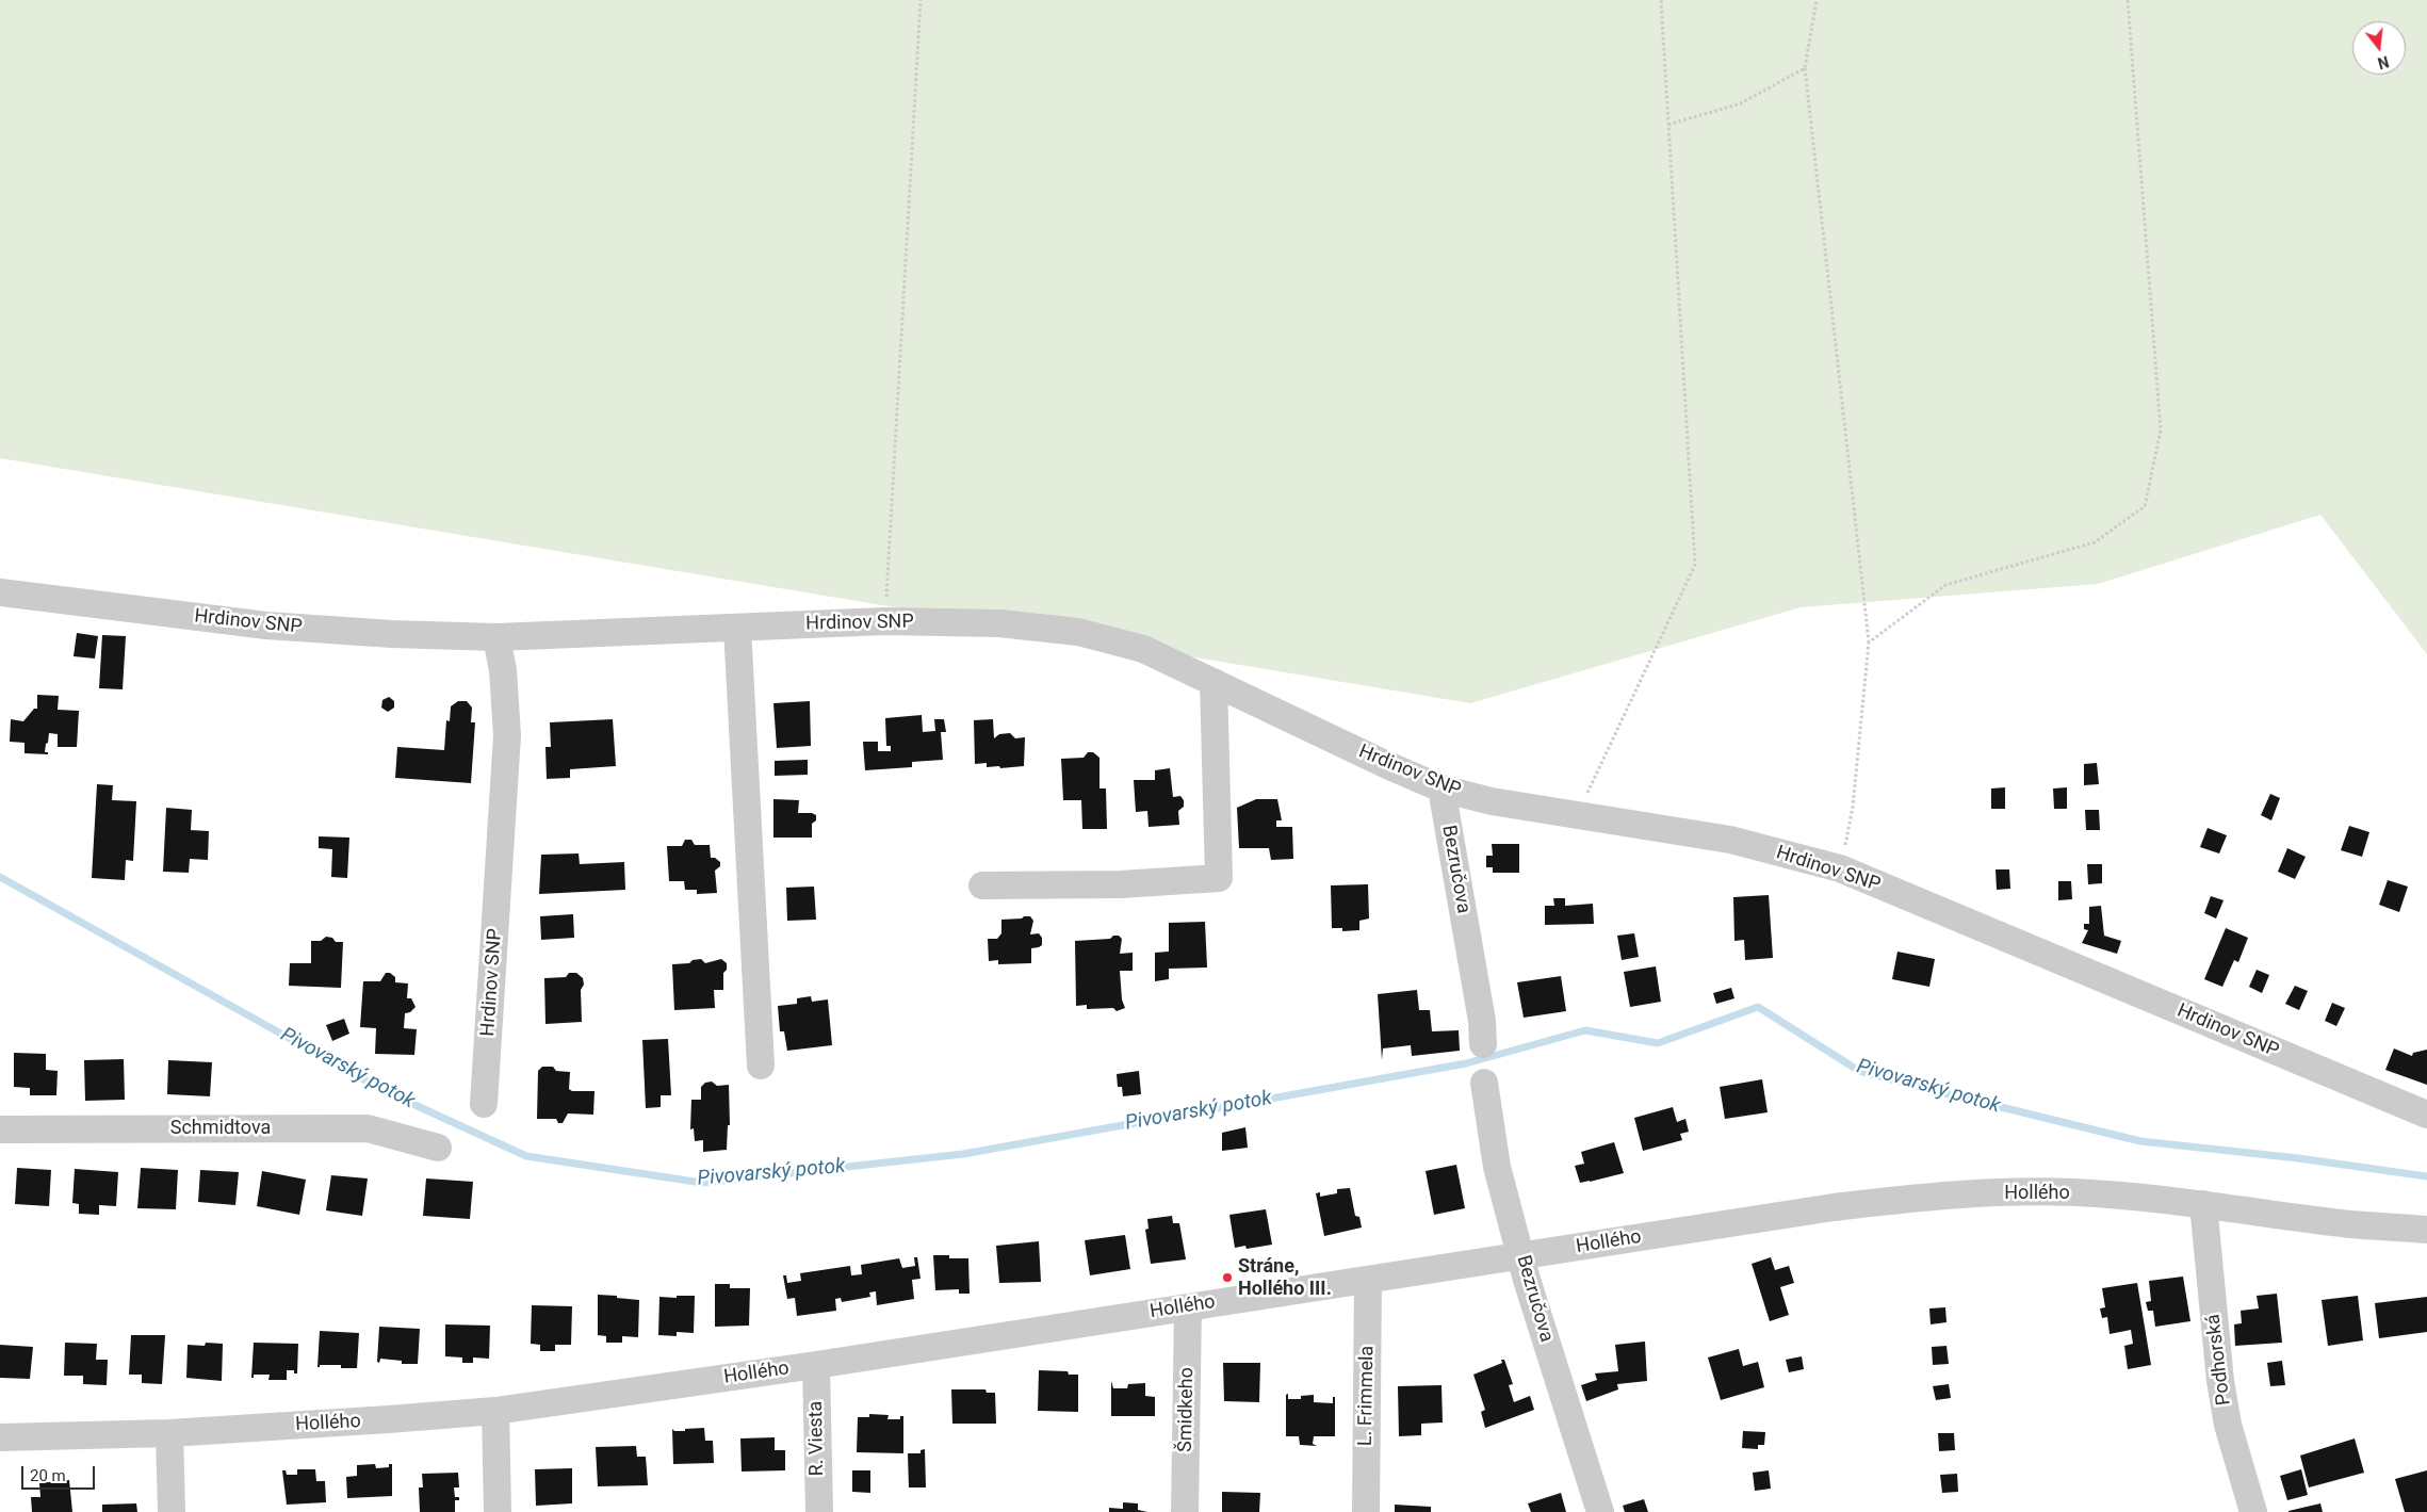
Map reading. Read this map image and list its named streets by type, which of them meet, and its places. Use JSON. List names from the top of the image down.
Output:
{
  "streets": {
    "street": [
      "Hrdinov SNP",
      "Bezručova",
      "Schmidtova",
      "Hollého",
      "Podhorská",
      "L. Frimmela",
      "Šmidkeho",
      "R. Viesta"
    ]
  },
  "crossings": [
    ["Hrdinov SNP", "Bezručova"],
    ["Bezručova", "Hollého"],
    ["Hollého", "Podhorská"],
    ["Hollého", "L. Frimmela"],
    ["Hollého", "Šmidkeho"],
    ["Hollého", "R. Viesta"]
  ],
  "water": ["Pivovarský potok"],
  "places": ["Stráne, Hollého III."],
  "scale_bar": "20 m",
  "north": "bottom"
}
